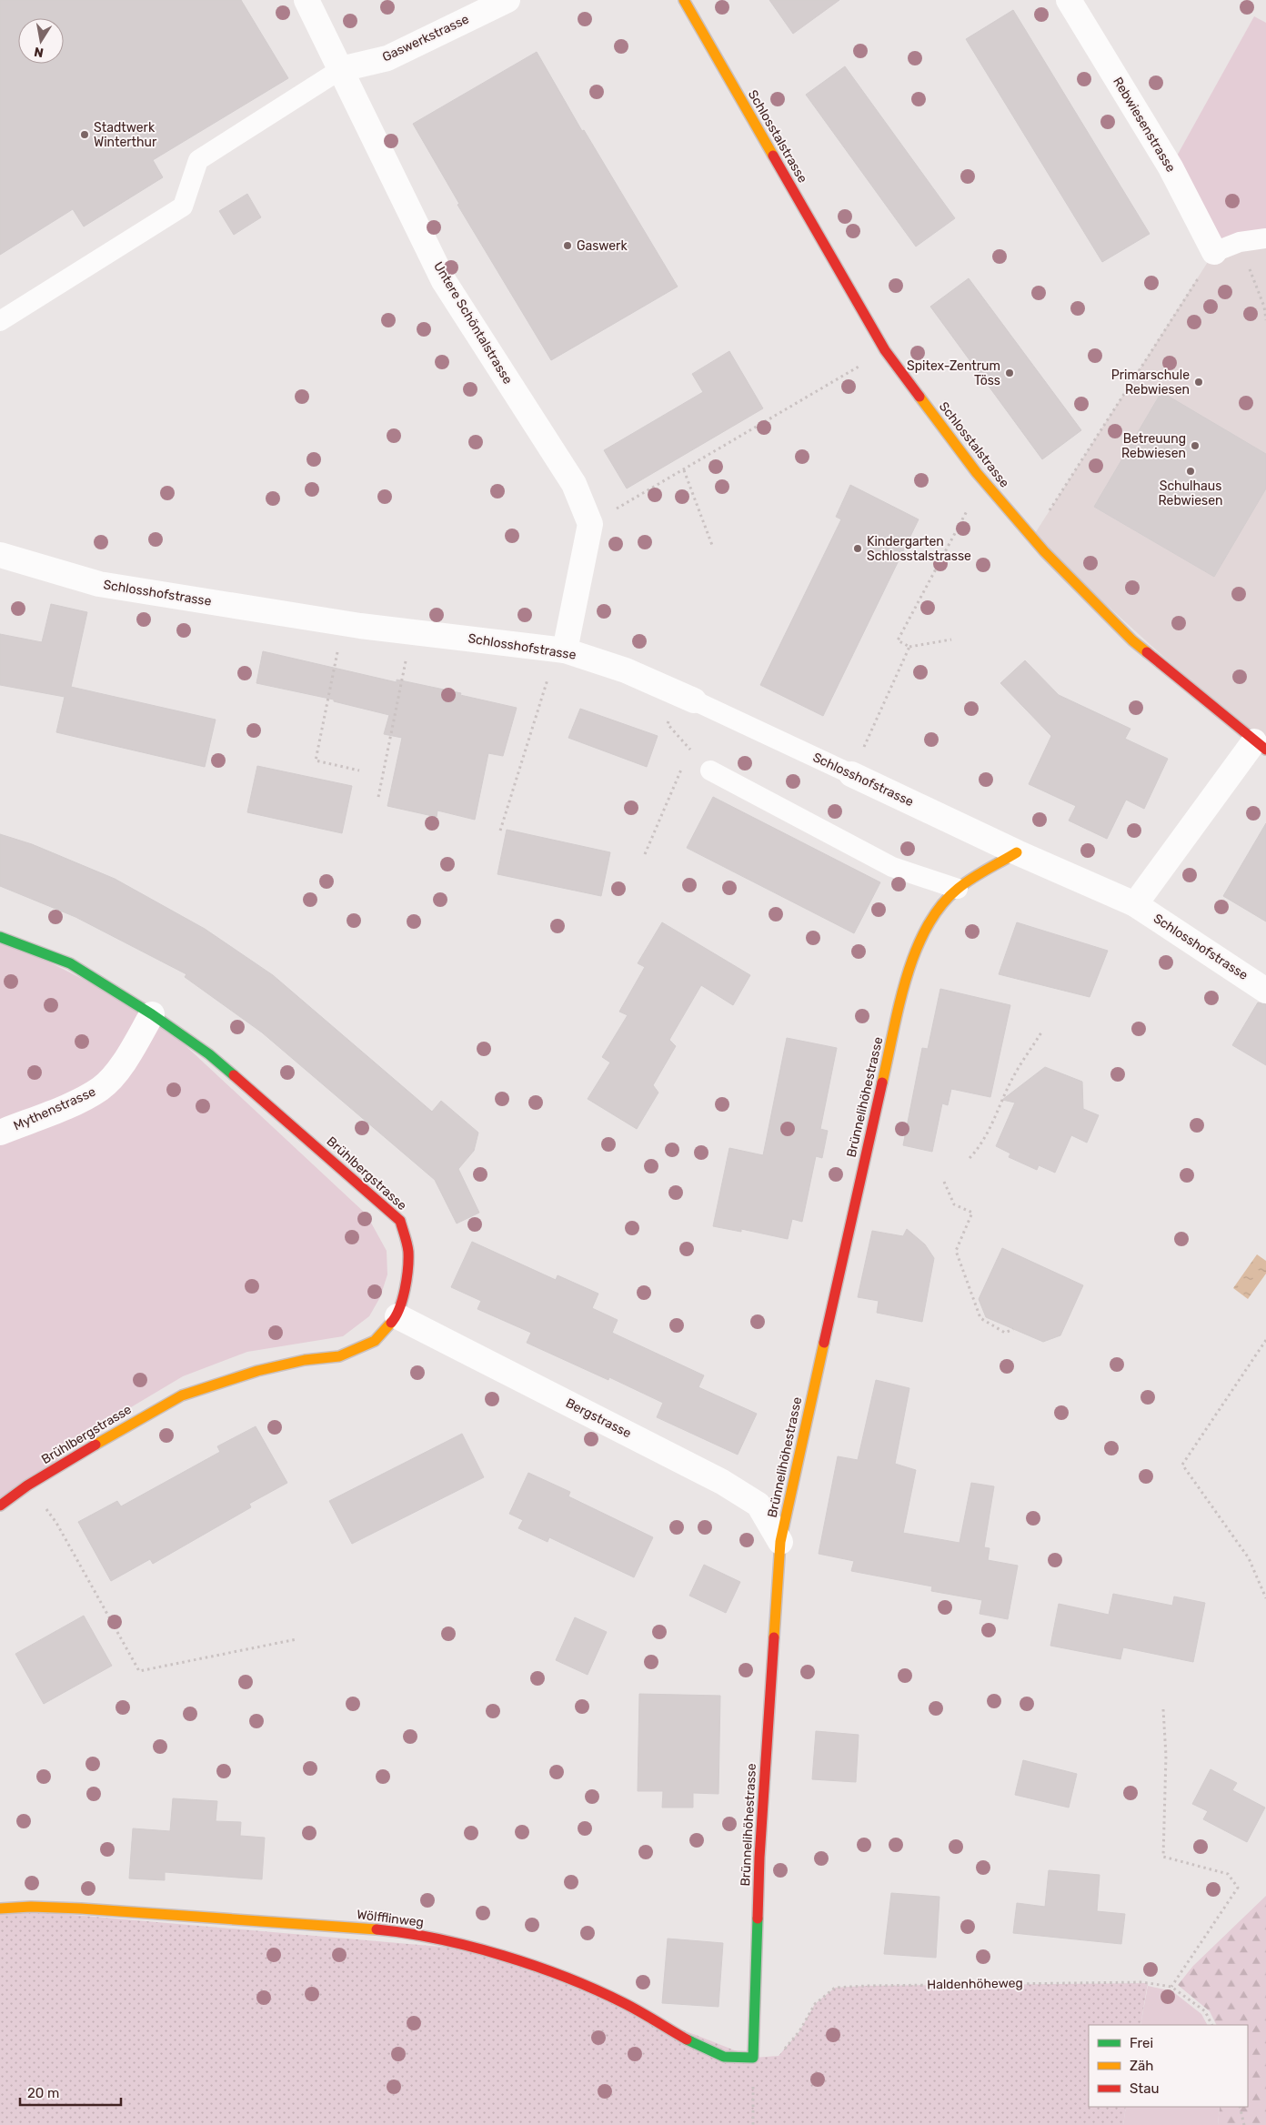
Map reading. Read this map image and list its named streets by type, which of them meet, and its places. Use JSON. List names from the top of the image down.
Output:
{
  "streets": {
    "street": [
      "Gaswerkstrasse",
      "Rebwiesenstrasse",
      "Schlosstalstrasse",
      "Untere Schöntalstrasse",
      "Schlosshofstrasse",
      "Brünnelihöhestrasse",
      "Mythenstrasse",
      "Brühlbergstrasse",
      "Bergstrasse",
      "Wölfflinweg"
    ],
    "path": ["Haldenhöheweg"]
  },
  "crossings": [
    ["Gaswerkstrasse", "Untere Schöntalstrasse"],
    ["Schlosshofstrasse", "Brünnelihöhestrasse"],
    ["Brünnelihöhestrasse", "Bergstrasse"],
    ["Brünnelihöhestrasse", "Wölfflinweg"],
    ["Brünnelihöhestrasse", "Haldenhöheweg"],
    ["Mythenstrasse", "Brühlbergstrasse"],
    ["Brühlbergstrasse", "Bergstrasse"],
    ["Wölfflinweg", "Haldenhöheweg"]
  ],
  "places": [
    "Stadtwerk Winterthur",
    "Gaswerk",
    "Spitex-Zentrum Töss",
    "Primarschule Rebwiesen",
    "Betreuung Rebwiesen",
    "Schulhaus Rebwiesen",
    "Kindergarten Schlosstalstrasse"
  ],
  "legend": ["Frei", "Zäh", "Stau"],
  "scale_bar": "20 m",
  "north": "bottom"
}
